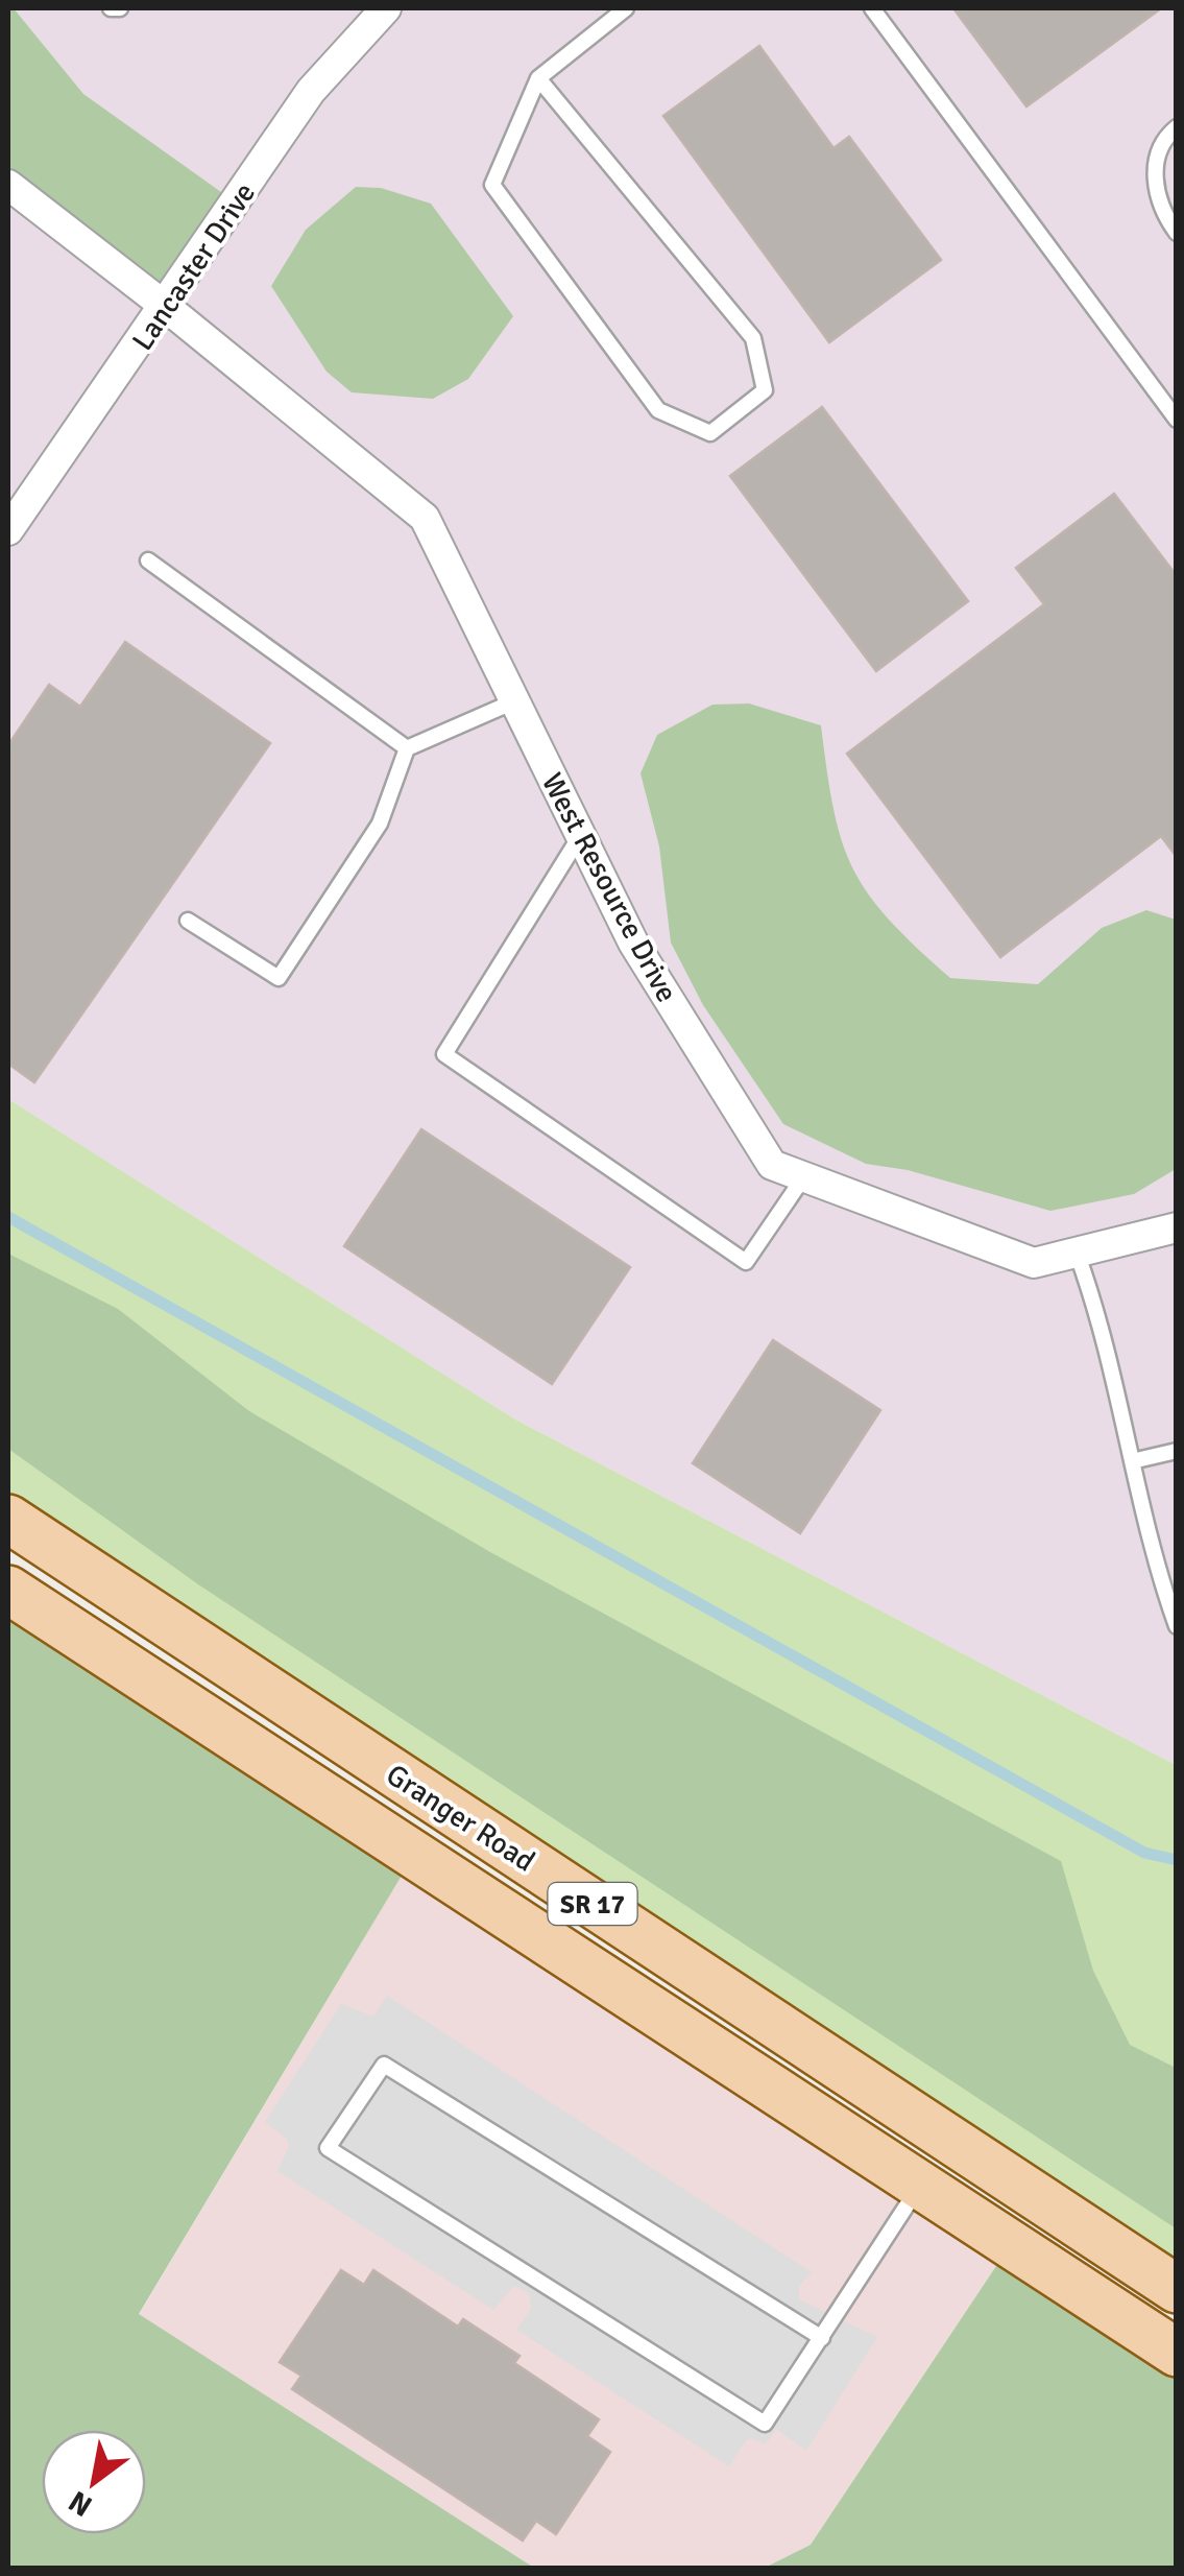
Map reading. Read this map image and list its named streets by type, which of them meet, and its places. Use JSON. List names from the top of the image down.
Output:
{
  "streets": {
    "main road": ["Granger Road", "SR 17"],
    "street": ["Lancaster Drive", "West Resource Drive"]
  },
  "crossings": [
    ["Lancaster Drive", "West Resource Drive"]
  ],
  "north": "bottom left"
}
